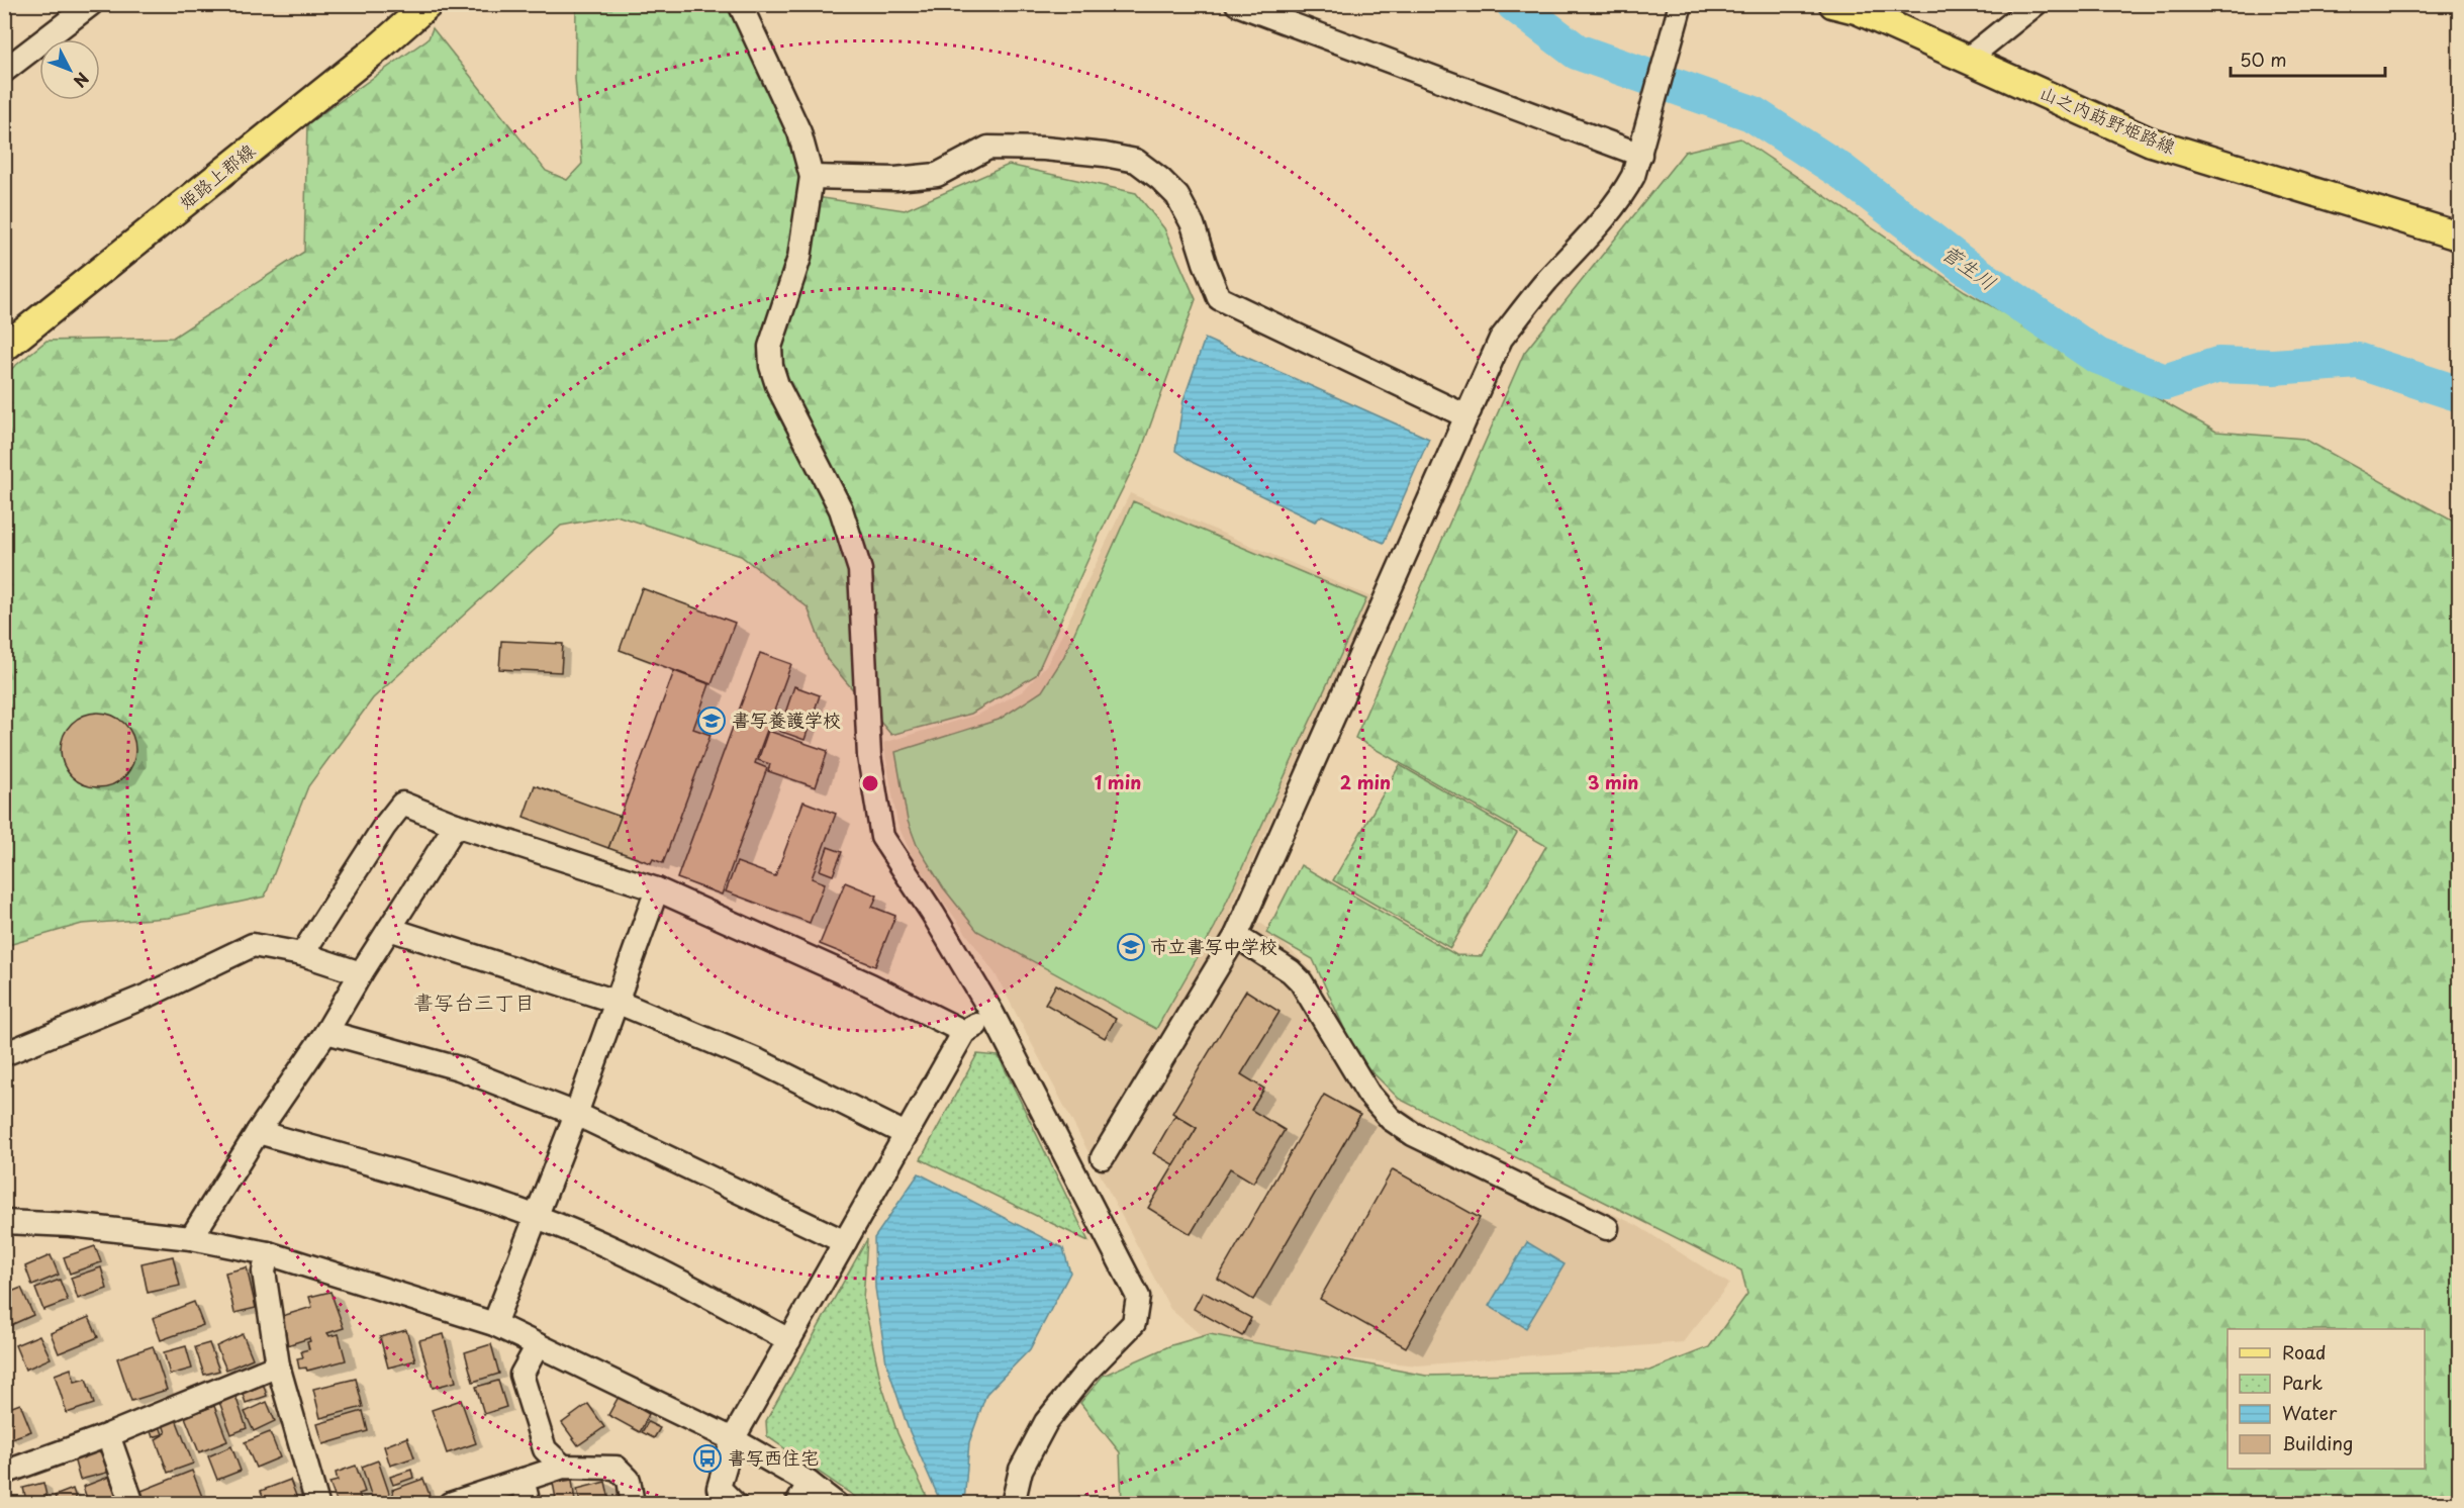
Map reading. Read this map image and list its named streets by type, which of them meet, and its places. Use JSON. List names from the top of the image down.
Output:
{
  "streets": {
    "main road": ["山之内莇野姫路線", "姫路上郡線"]
  },
  "districts": ["書写台三丁目"],
  "water": ["菅生川"],
  "places": {
    "school or university": ["書写養護学校", "市立書写中学校"],
    "bus stop": ["書写西住宅"]
  },
  "legend": [
    "Road",
    "Park",
    "Water",
    "Building"
  ],
  "scale_bar": "50 m",
  "north": "bottom right",
  "rings": ["1 min", "2 min", "3 min"]
}
